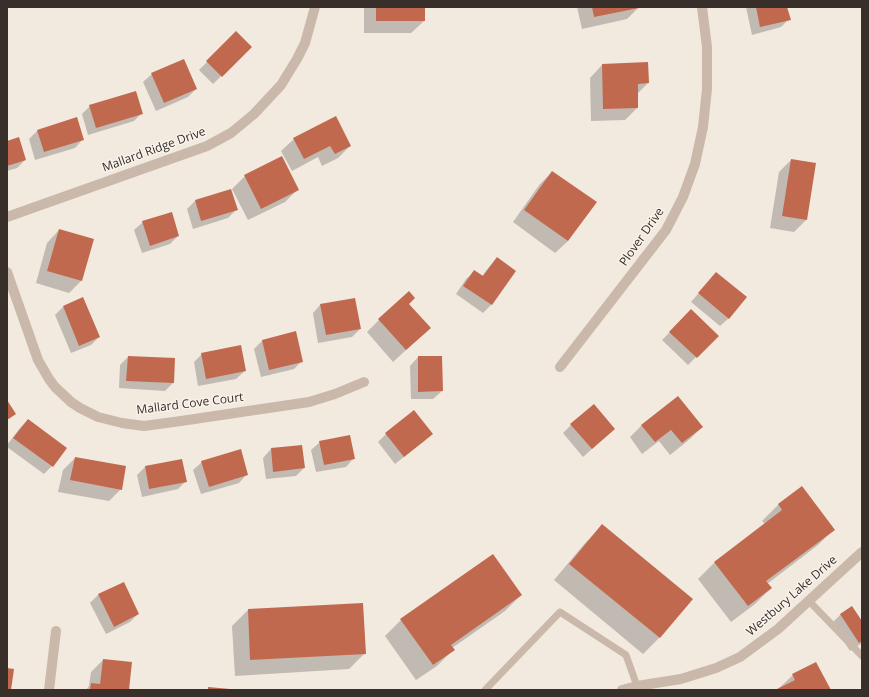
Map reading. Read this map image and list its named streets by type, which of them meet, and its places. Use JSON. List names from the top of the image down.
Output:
{
  "streets": {
    "street": [
      "Mallard Ridge Drive",
      "Plover Drive",
      "Mallard Cove Court",
      "Westbury Lake Drive"
    ]
  }
}
